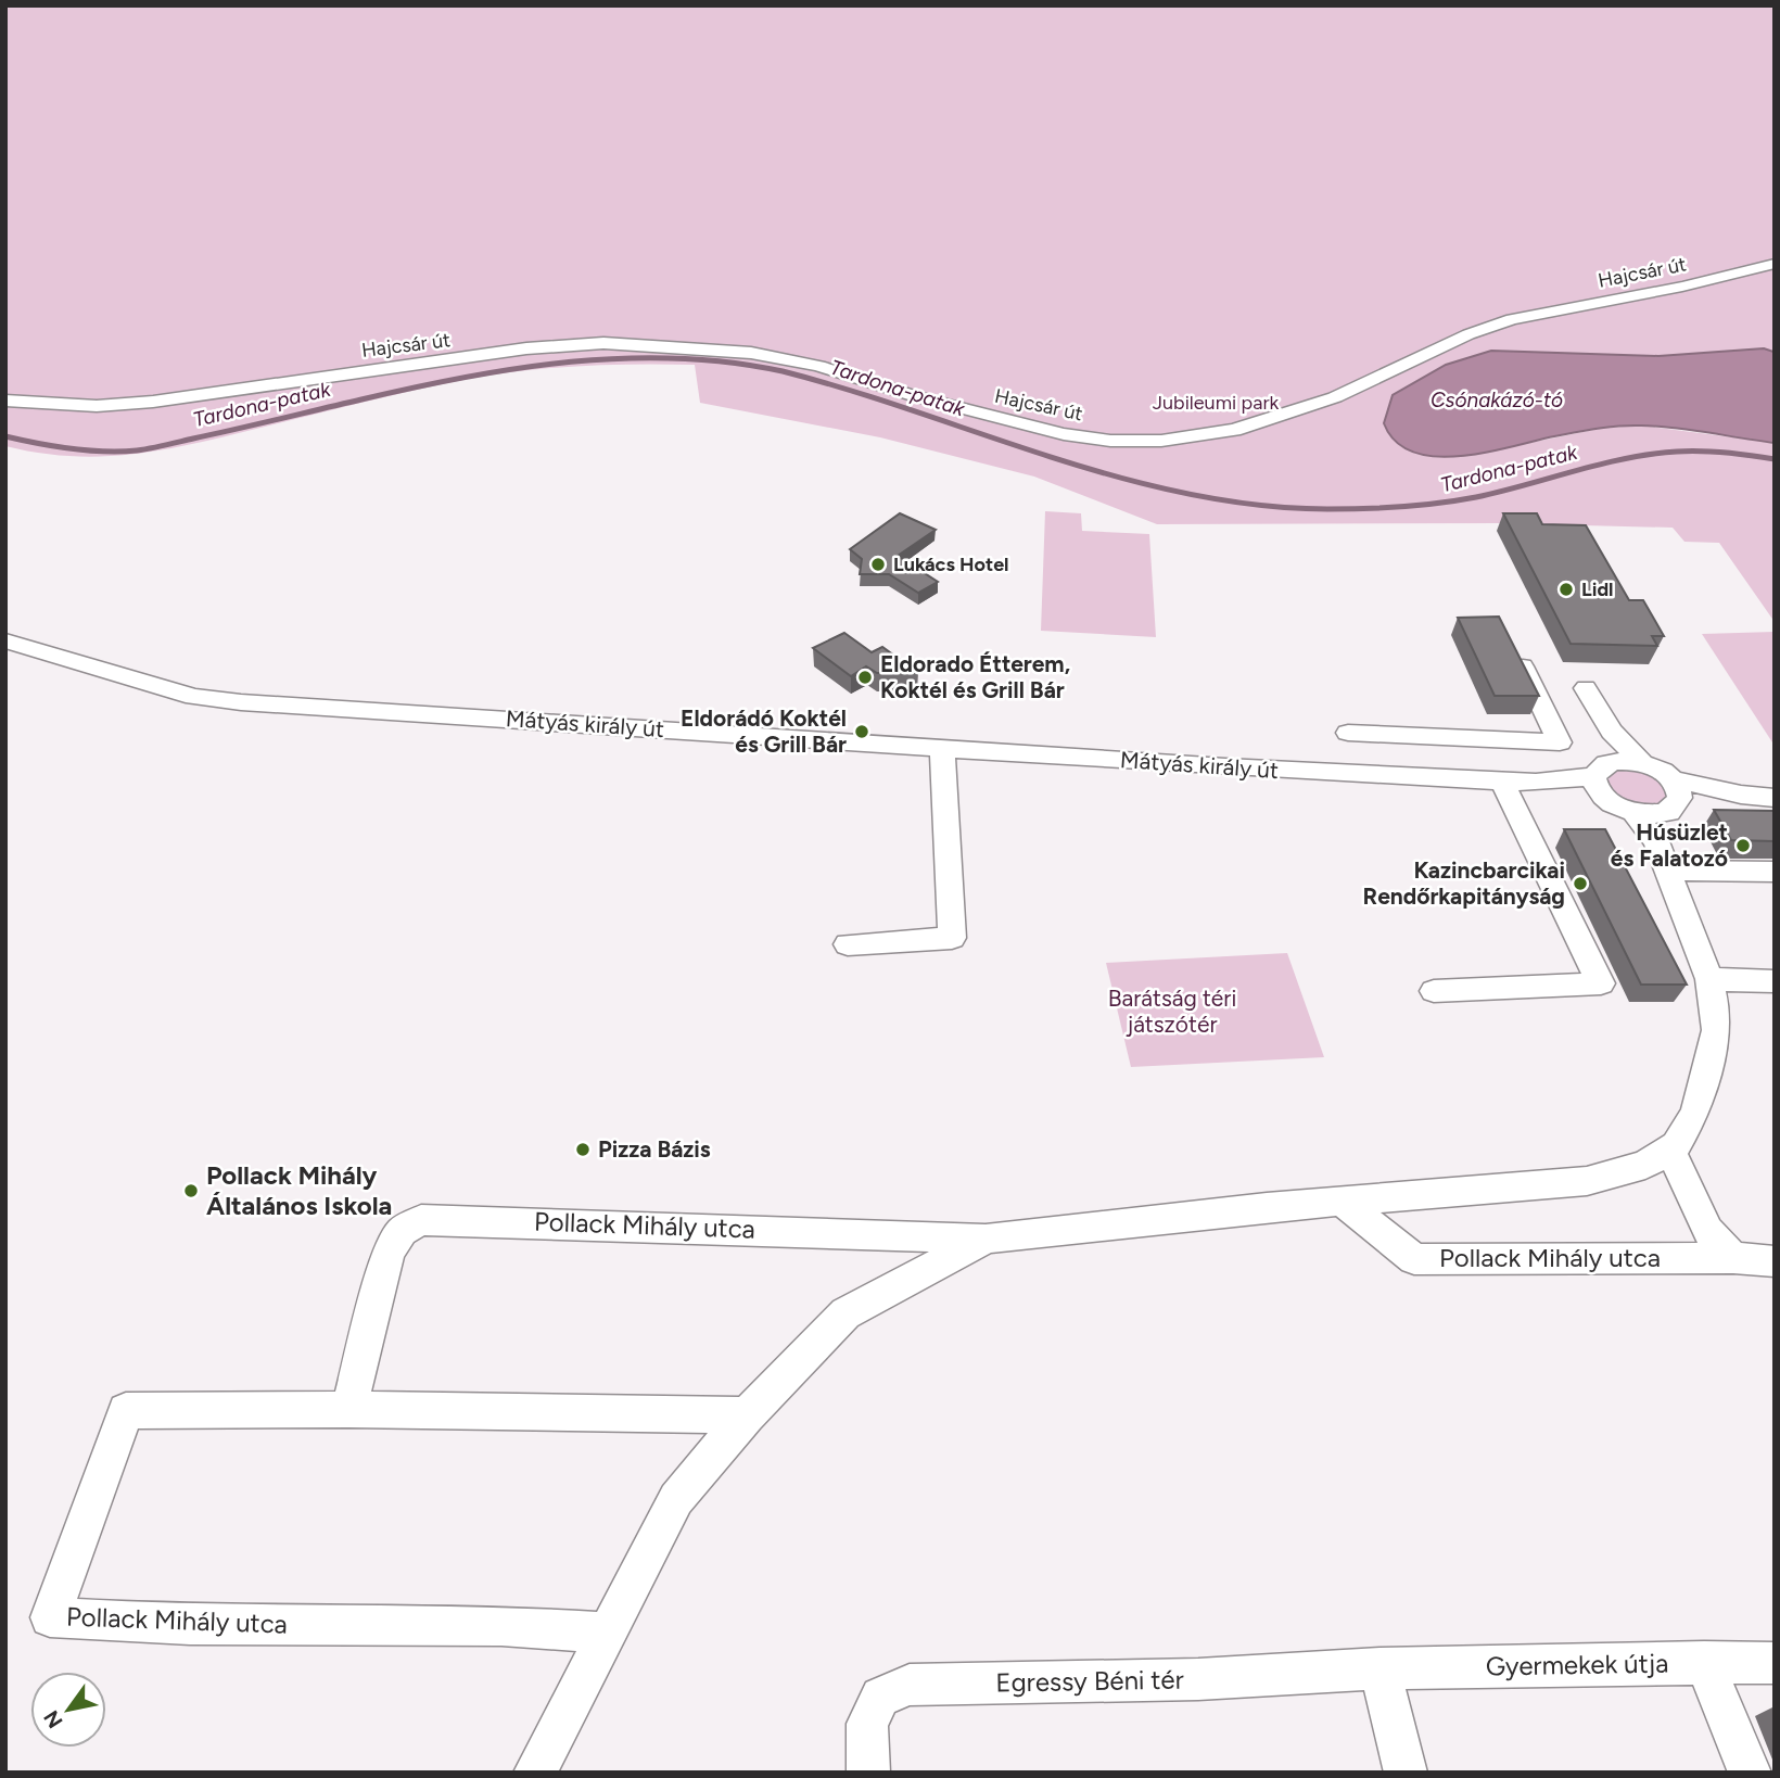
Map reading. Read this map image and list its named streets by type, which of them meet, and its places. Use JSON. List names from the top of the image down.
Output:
{
  "streets": {
    "street": [
      "Hajcsár út",
      "Mátyás király út",
      "Pollack Mihály utca",
      "Gyermekek útja",
      "Egressy Béni tér"
    ]
  },
  "crossings": [
    ["Mátyás király út", "Pollack Mihály utca"],
    ["Gyermekek útja", "Egressy Béni tér"]
  ],
  "water": ["Tardona-patak", "Csónakázó-tó"],
  "parks": ["Jubileumi park", "Barátság téri játszótér"],
  "places": [
    "Lukács Hotel",
    "Lidl",
    "Eldorado Étterem, Koktél és Grill Bár",
    "Eldorádó Koktél és Grill Bár",
    "Húsüzlet és Falatozó",
    "Kazincbarcikai Rendőrkapitányság",
    "Pizza Bázis",
    "Pollack Mihály Általános Iskola"
  ],
  "north": "bottom left"
}
